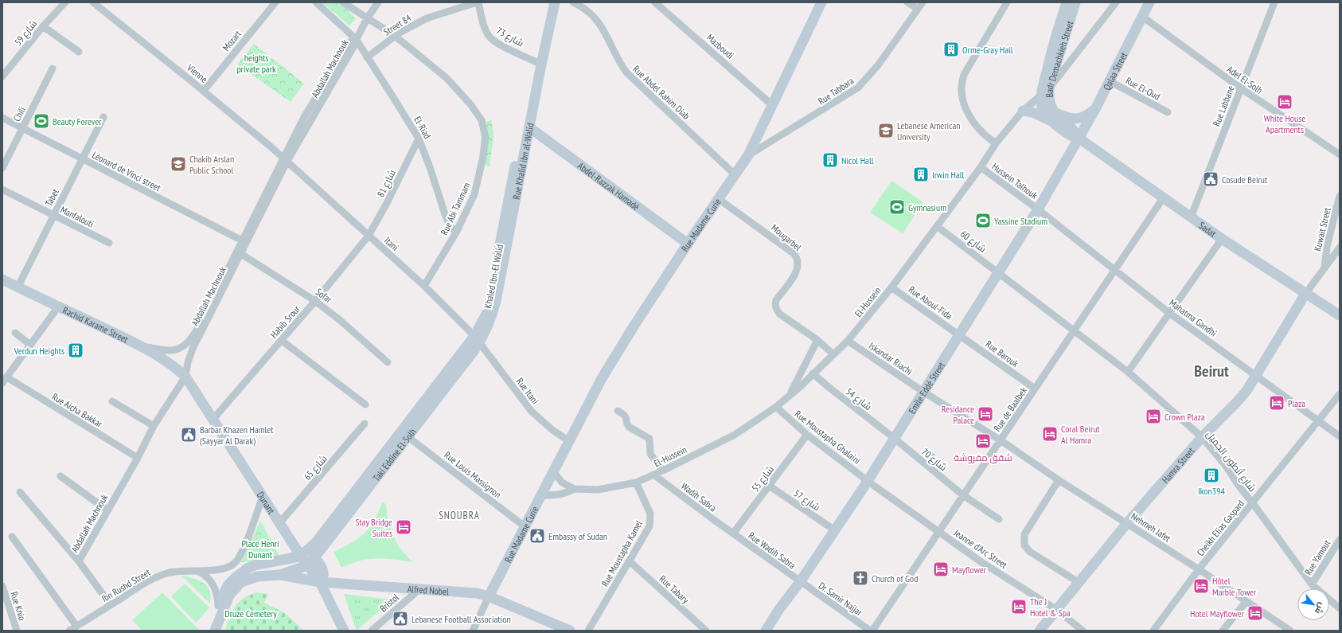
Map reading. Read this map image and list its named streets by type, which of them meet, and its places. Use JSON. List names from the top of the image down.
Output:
{
  "streets": {
    "main road": [
      "Badr Demachkieh Street",
      "Qalaa Street",
      "Rue Khalid ibn al-Walid",
      "Abdel-Razzak Hamadé",
      "Rue Madame Curie",
      "Sadat",
      "Khaled Ibn-El Walid",
      "Rachid Karame Street",
      "Emile Eddé Street",
      "Taki Eddine El-Solh",
      "Hamra Street",
      "Dunant",
      "Alfred Nobel"
    ],
    "street": [
      "Street 84",
      "شارع 59",
      "شارع 73",
      "Mozart",
      "Mazboudi",
      "Abdallah Machnouk",
      "Vienne",
      "Adel El-Solh",
      "Rue El-Oud",
      "Rue Tabbara",
      "Rue Abdel Rahim Diab",
      "Rue Labbane",
      "Chili",
      "El-Riad",
      "Léonard de Vinci street",
      "Hussein Talhouk",
      "شارع 81",
      "Tabet",
      "Rue Abi Tammam",
      "Manfalouti",
      "Kuwait Street",
      "Mougarbel",
      "شارع 60",
      "Itani",
      "Sofar",
      "El-Hussein",
      "Rue Aboul-Fida",
      "Mahatma Gandhi",
      "Habib Srour",
      "Rue Barouk",
      "Iskandar Riachi",
      "Rue Itani",
      "شارع 54",
      "Rue de Baalbek",
      "Rue Aicha Bakkar",
      "Rue Moustapha Ghalaini",
      "شارع 70",
      "شارع أنطون الجميل",
      "شارع 65",
      "Rue Louis Massignon",
      "شارع 55",
      "Wadih Sabra",
      "شارع 57",
      "Nehmeh Jafet",
      "Cheikh Elias Gaspard",
      "Jeanne d'Arc Street",
      "Rue Wadih Sabra",
      "Rue Moustapha Kamel",
      "Rue Yamout",
      "Ibn Rushd Street",
      "Rue Tabary",
      "Dr. Samir Najjar",
      "Bristol",
      "Rue Knio"
    ]
  },
  "crossings": [
    ["Street 84", "شارع 73"],
    ["Street 84", "El-Riad"],
    ["Street 84", "Rue Abi Tammam"],
    ["شارع 73", "Rue Khalid ibn al-Walid"],
    ["Mozart", "Vienne"],
    ["Mazboudi", "Rue Madame Curie"],
    ["Badr Demachkieh Street", "Qalaa Street"],
    ["Badr Demachkieh Street", "Sadat"],
    ["Badr Demachkieh Street", "El-Hussein"],
    ["Badr Demachkieh Street", "Emile Eddé Street"],
    ["Abdallah Machnouk", "Vienne"],
    ["Abdallah Machnouk", "El-Riad"],
    ["Abdallah Machnouk", "Léonard de Vinci street"],
    ["Abdallah Machnouk", "Rue Abi Tammam"],
    ["Abdallah Machnouk", "Itani"],
    ["Abdallah Machnouk", "Sofar"],
    ["Abdallah Machnouk", "Rachid Karame Street"],
    ["Abdallah Machnouk", "Rue Aicha Bakkar"],
    ["Abdallah Machnouk", "Dunant"],
    ["Abdallah Machnouk", "Ibn Rushd Street"],
    ["Qalaa Street", "Adel El-Solh"],
    ["Qalaa Street", "Rue El-Oud"],
    ["Qalaa Street", "Sadat"],
    ["Qalaa Street", "Emile Eddé Street"],
    ["Vienne", "Itani"],
    ["Adel El-Solh", "Rue Labbane"],
    ["Rue Tabbara", "Rue Madame Curie"],
    ["Rue Abdel Rahim Diab", "Rue Madame Curie"],
    ["Rue Labbane", "Sadat"],
    ["Chili", "Léonard de Vinci street"],
    ["El-Riad", "شارع 81"],
    ["El-Riad", "Rue Abi Tammam"],
    ["Rue Khalid ibn al-Walid", "Abdel-Razzak Hamadé"],
    ["Rue Khalid ibn al-Walid", "Khaled Ibn-El Walid"],
    ["Léonard de Vinci street", "Tabet"],
    ["Hussein Talhouk", "El-Hussein"],
    ["Hussein Talhouk", "Mahatma Gandhi"],
    ["Hussein Talhouk", "Emile Eddé Street"],
    ["شارع 81", "Itani"],
    ["شارع 81", "Habib Srour"],
    ["Abdel-Razzak Hamadé", "Rue Madame Curie"],
    ["Tabet", "Manfalouti"],
    ["Tabet", "Rachid Karame Street"],
    ["Rue Abi Tammam", "Itani"],
    ["Rue Madame Curie", "Mougarbel"],
    ["Rue Madame Curie", "El-Hussein"],
    ["Rue Madame Curie", "Rue Itani"],
    ["Rue Madame Curie", "Rue Louis Massignon"],
    ["Rue Madame Curie", "Alfred Nobel"],
    ["Sadat", "Emile Eddé Street"],
    ["Sadat", "Rue de Baalbek"],
    ["Sadat", "Hamra Street"],
    ["Mougarbel", "El-Hussein"],
    ["شارع 60", "El-Hussein"],
    ["شارع 60", "Emile Eddé Street"],
    ["شارع 60", "شارع أنطون الجميل"],
    ["Itani", "Khaled Ibn-El Walid"],
    ["Itani", "Habib Srour"],
    ["Itani", "Rue Itani"],
    ["Itani", "Taki Eddine El-Solh"],
    ["Khaled Ibn-El Walid", "Rue Itani"],
    ["Khaled Ibn-El Walid", "Taki Eddine El-Solh"],
    ["Sofar", "Habib Srour"],
    ["El-Hussein", "Rue Aboul-Fida"],
    ["El-Hussein", "Iskandar Riachi"],
    ["El-Hussein", "شارع 54"],
    ["El-Hussein", "Rue Moustapha Ghalaini"],
    ["El-Hussein", "Wadih Sabra"],
    ["El-Hussein", "Rue Moustapha Kamel"],
    ["Rue Aboul-Fida", "Rue Barouk"],
    ["Rue Aboul-Fida", "Emile Eddé Street"],
    ["Mahatma Gandhi", "Emile Eddé Street"],
    ["Mahatma Gandhi", "Rue de Baalbek"],
    ["Mahatma Gandhi", "Hamra Street"],
    ["Mahatma Gandhi", "Cheikh Elias Gaspard"],
    ["Habib Srour", "Dunant"],
    ["Rachid Karame Street", "Dunant"],
    ["Rue Barouk", "Emile Eddé Street"],
    ["Rue Barouk", "Rue de Baalbek"],
    ["Iskandar Riachi", "Emile Eddé Street"],
    ["Iskandar Riachi", "Rue de Baalbek"],
    ["Iskandar Riachi", "Nehmeh Jafet"],
    ["Emile Eddé Street", "شارع 54"],
    ["Emile Eddé Street", "Rue Moustapha Ghalaini"],
    ["Emile Eddé Street", "شارع 70"],
    ["Emile Eddé Street", "شارع أنطون الجميل"],
    ["Emile Eddé Street", "شارع 57"],
    ["Emile Eddé Street", "Jeanne d'Arc Street"],
    ["Emile Eddé Street", "Rue Wadih Sabra"],
    ["Emile Eddé Street", "Dr. Samir Najjar"],
    ["Rue Itani", "Taki Eddine El-Solh"],
    ["شارع 54", "شارع 70"],
    ["Rue de Baalbek", "شارع 70"],
    ["Rue de Baalbek", "شارع أنطون الجميل"],
    ["Rue de Baalbek", "Nehmeh Jafet"],
    ["Rue de Baalbek", "Jeanne d'Arc Street"],
    ["Rue Moustapha Ghalaini", "شارع 55"],
    ["Rue Moustapha Ghalaini", "Jeanne d'Arc Street"],
    ["Taki Eddine El-Solh", "Rue Louis Massignon"],
    ["Taki Eddine El-Solh", "Dunant"],
    ["شارع أنطون الجميل", "Hamra Street"],
    ["شارع أنطون الجميل", "Cheikh Elias Gaspard"],
    ["شارع أنطون الجميل", "Rue Yamout"],
    ["Hamra Street", "Nehmeh Jafet"],
    ["Hamra Street", "Jeanne d'Arc Street"],
    ["شارع 65", "Dunant"],
    ["شارع 55", "Wadih Sabra"],
    ["شارع 55", "شارع 57"],
    ["شارع 55", "Rue Wadih Sabra"],
    ["Wadih Sabra", "Rue Wadih Sabra"],
    ["Dunant", "Ibn Rushd Street"],
    ["Nehmeh Jafet", "Cheikh Elias Gaspard"],
    ["Rue Wadih Sabra", "Dr. Samir Najjar"],
    ["Rue Moustapha Kamel", "Rue Tabary"],
    ["Alfred Nobel", "Bristol"]
  ],
  "districts": ["Beirut", "SNOUBRA"],
  "parks": ["heights private park", "Place Henri Dunant", "Druze Cemetery"],
  "places": {
    "building": [
      "Orme-Gray Hall",
      "Nicol Hall",
      "Irwin Hall",
      "Verdun Heights",
      "Ikon394"
    ],
    "hotel": [
      "White House Apartments",
      "Plaza",
      "Residance Palace",
      "Crown Plaza",
      "Coral Beirut Al Hamra",
      "شقق مفروشة",
      "Stay Bridge Suites",
      "Mayflower",
      "Hôtel Marble Tower",
      "The J Hotel & Spa",
      "Hotel Mayflower"
    ],
    "sports": ["Beauty Forever", "Gymnasium", "Yassine Stadium"],
    "school or university": ["Lebanese American University", "Chakib Arslan Public School"],
    "public building": [
      "Cosude Beirut",
      "Barbar Khazen Hamlet (Sayyar Al Darak)",
      "Embassy of Sudan",
      "Lebanese Football Association"
    ],
    "church": ["Church of God"]
  },
  "north": "bottom right"
}
